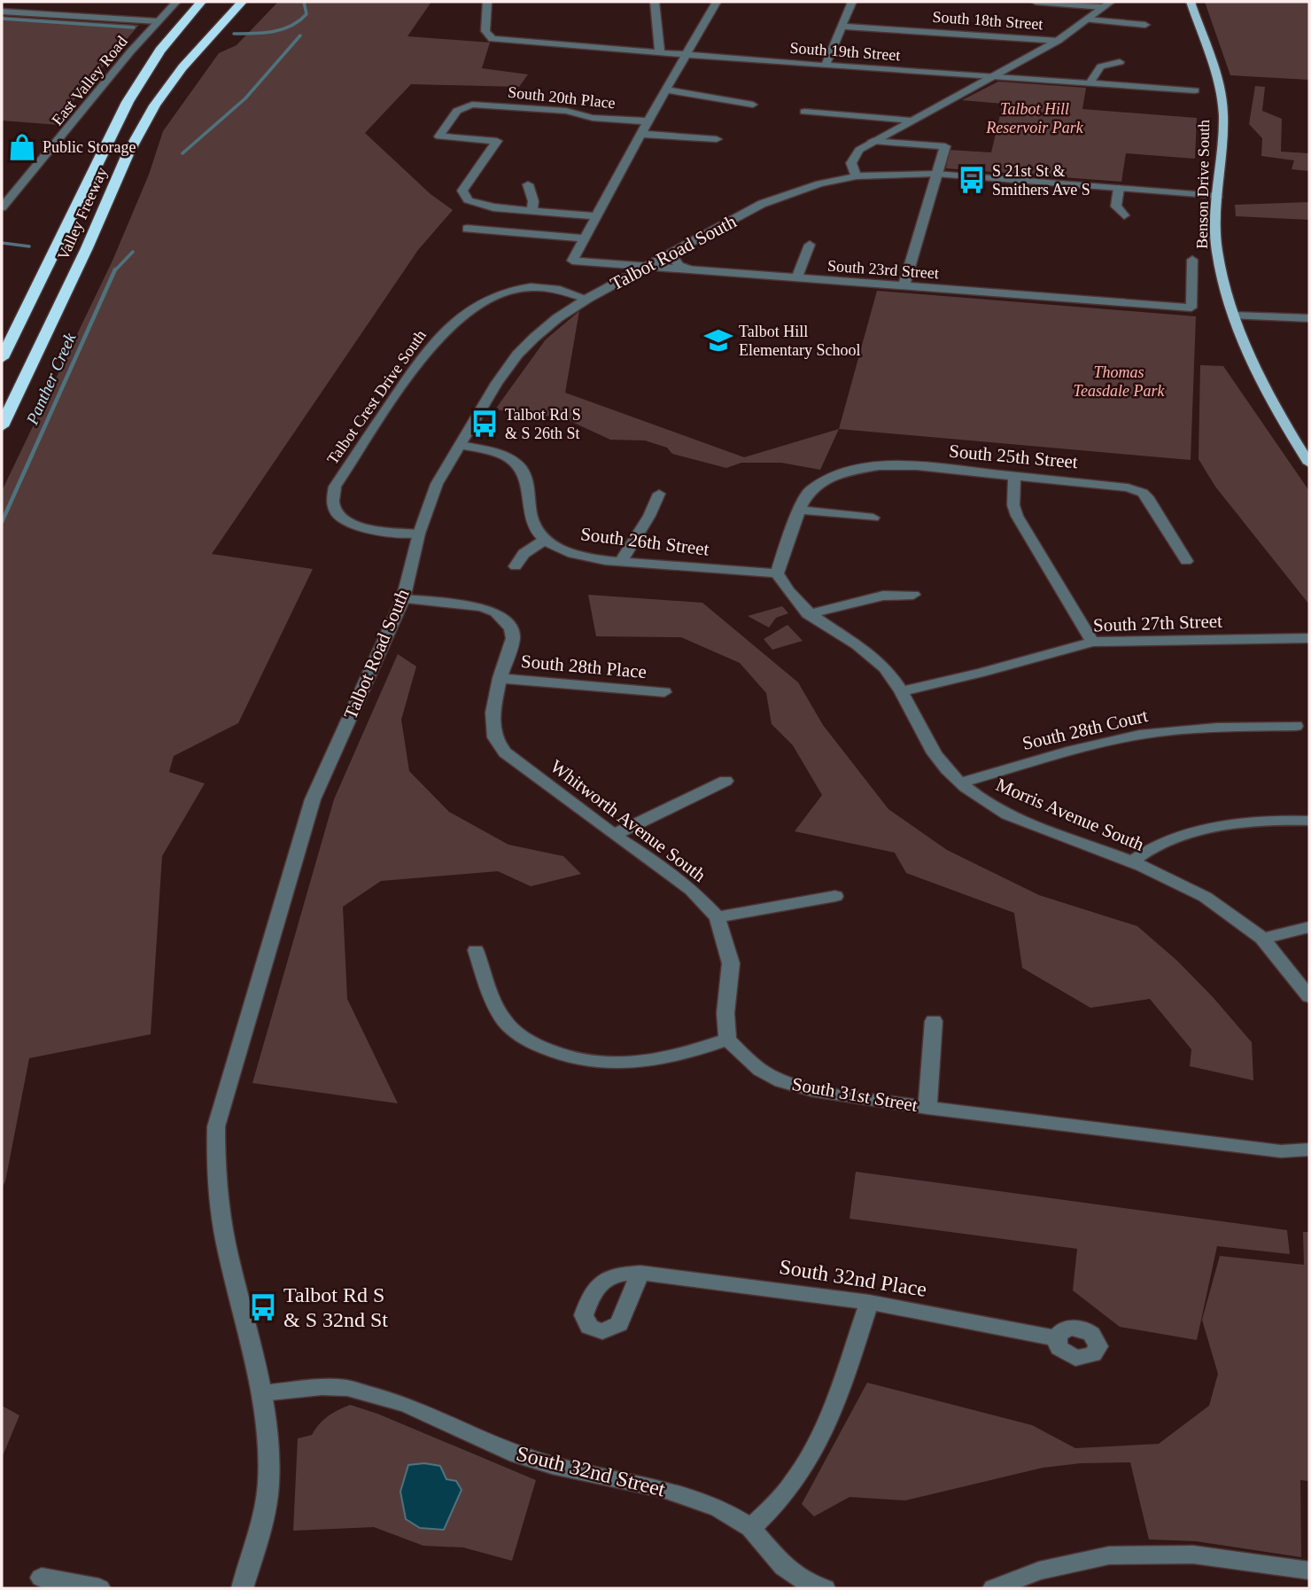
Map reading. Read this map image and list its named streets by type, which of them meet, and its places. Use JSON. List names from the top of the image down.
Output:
{
  "streets": {
    "highway": ["Valley Freeway"],
    "main road": ["Benson Drive South"],
    "street": [
      "South 18th Street",
      "South 19th Street",
      "East Valley Road",
      "South 20th Place",
      "Talbot Road South",
      "South 23rd Street",
      "Talbot Crest Drive South",
      "South 25th Street",
      "South 26th Street",
      "South 27th Street",
      "South 28th Place",
      "South 28th Court",
      "Morris Avenue South",
      "Whitworth Avenue South",
      "South 31st Street",
      "South 32nd Place",
      "South 32nd Street"
    ]
  },
  "crossings": [
    ["Benson Drive South", "Talbot Road South"],
    ["Talbot Road South", "South 23rd Street"],
    ["Talbot Road South", "Talbot Crest Drive South"],
    ["Talbot Road South", "Whitworth Avenue South"],
    ["Talbot Road South", "South 32nd Street"],
    ["South 26th Street", "Morris Avenue South"],
    ["South 27th Street", "Morris Avenue South"],
    ["South 28th Place", "Whitworth Avenue South"],
    ["South 28th Court", "Morris Avenue South"],
    ["Whitworth Avenue South", "South 31st Street"]
  ],
  "water": ["Panther Creek"],
  "parks": ["Talbot Hill Reservoir Park", "Thomas Teasdale Park"],
  "places": {
    "shop": ["Public Storage"],
    "bus stop": ["S 21st St & Smithers Ave S", "Talbot Rd S & S 26th St", "Talbot Rd S & S 32nd St"],
    "school or university": ["Talbot Hill Elementary School"]
  }
}
